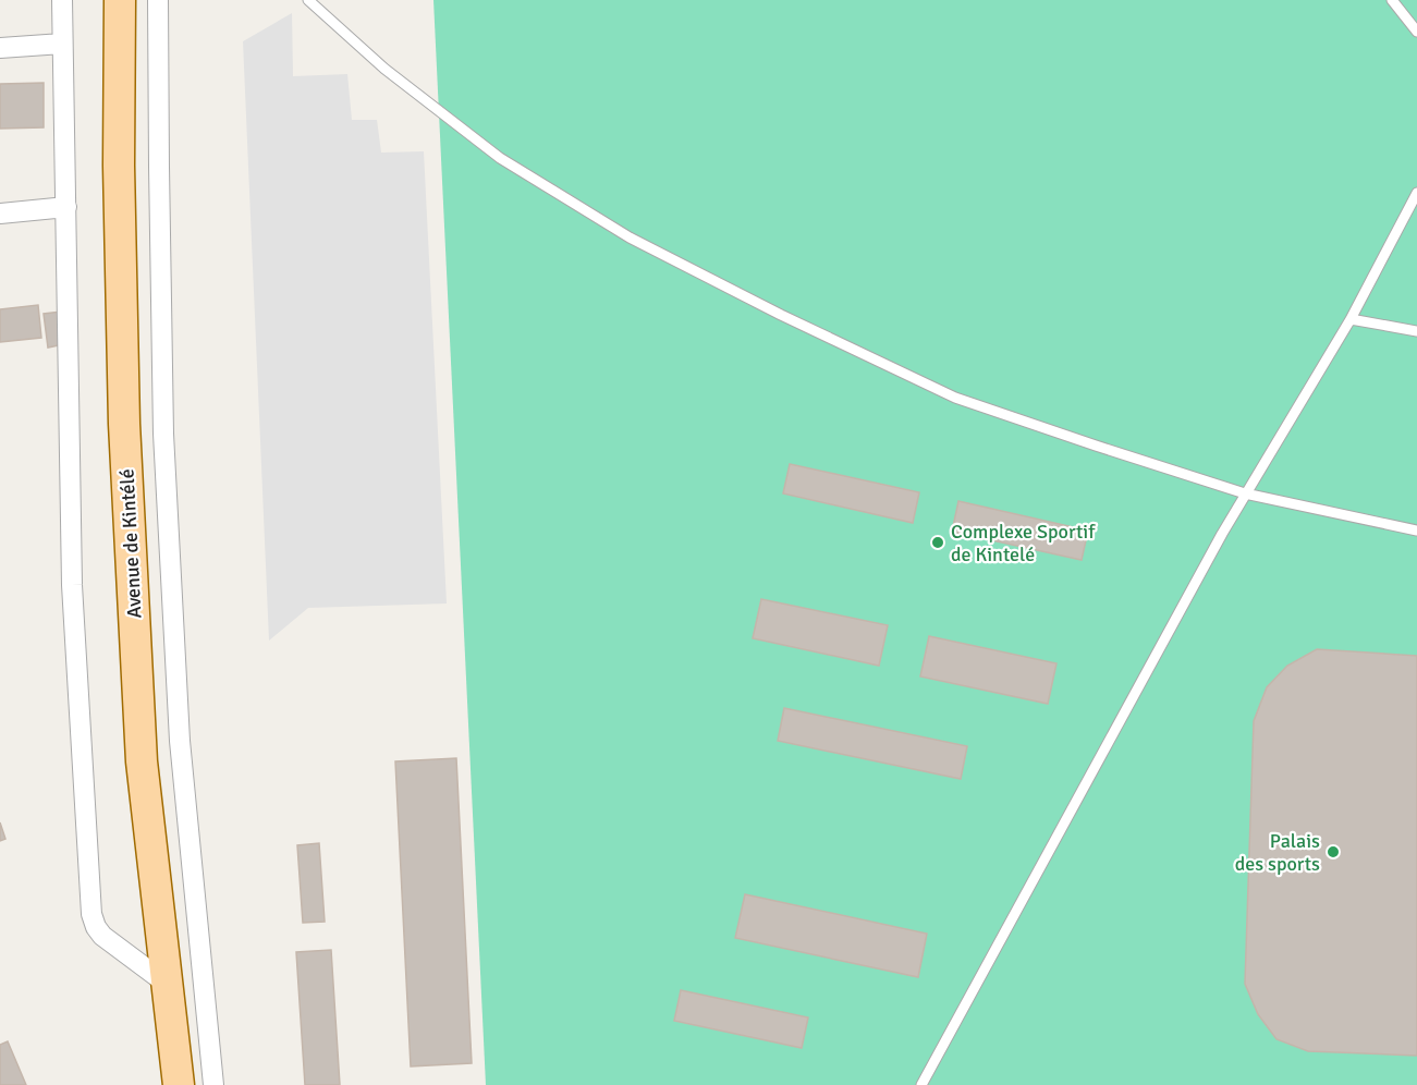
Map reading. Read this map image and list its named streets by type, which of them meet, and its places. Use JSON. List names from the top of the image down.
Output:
{
  "streets": {
    "main road": ["Avenue de Kintélé"]
  },
  "places": ["Complexe Sportif de Kintelé", "Palais des sports"]
}
